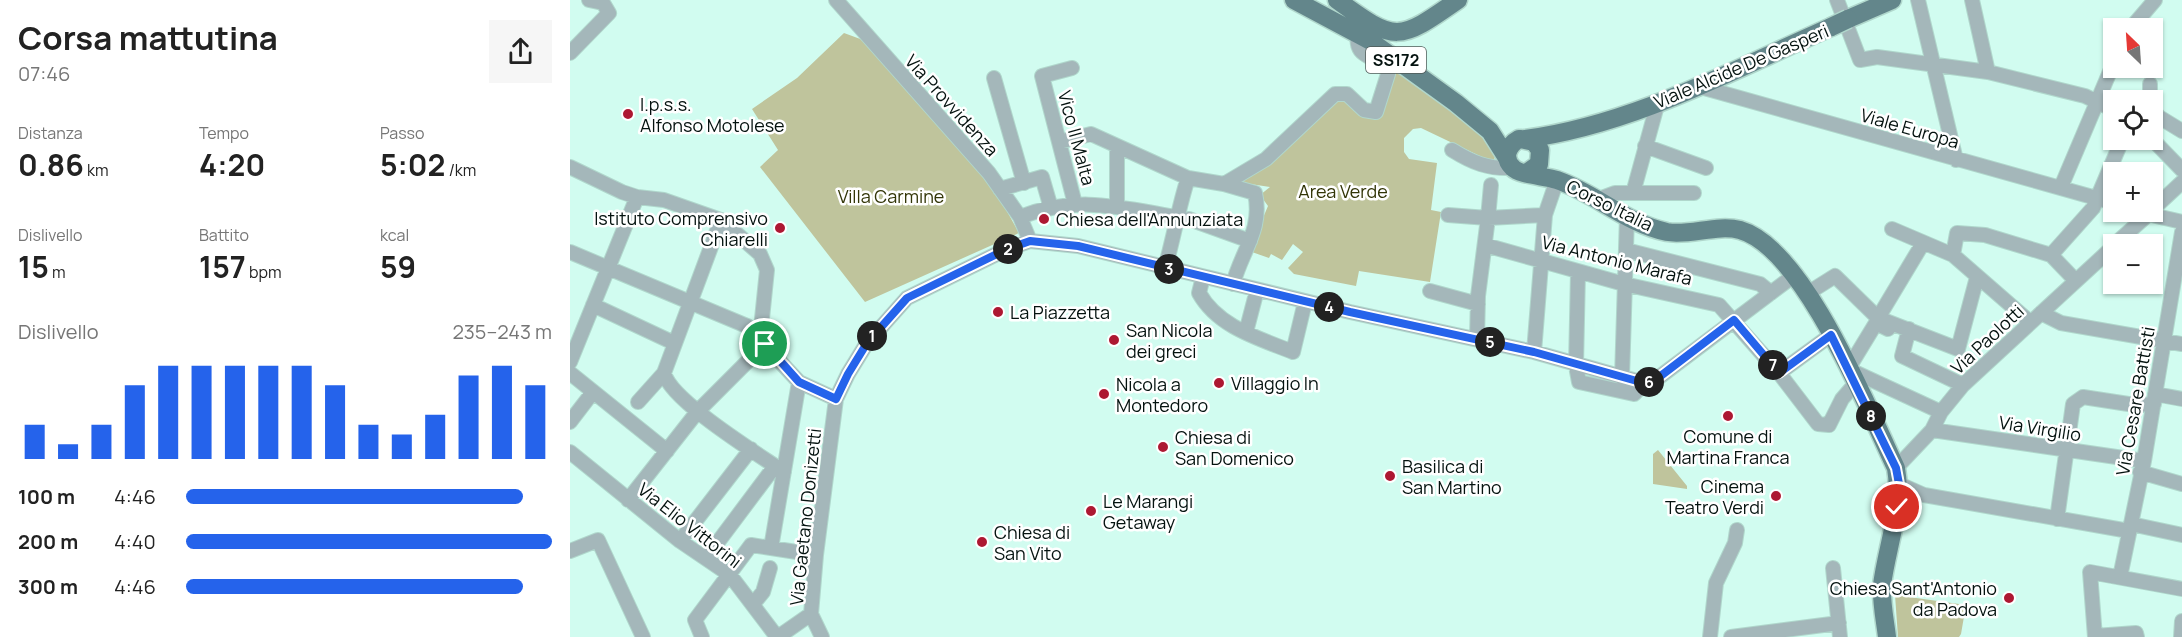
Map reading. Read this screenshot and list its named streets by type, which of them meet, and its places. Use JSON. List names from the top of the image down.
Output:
{
  "streets": {
    "main road": ["SS172", "Viale Alcide De Gasperi", "Corso Italia"],
    "street": [
      "Via Provvidenza",
      "Viale Europa",
      "Vico II Malta",
      "Via Antonio Marafa",
      "Via Paolotti",
      "Via Cesare Battisti",
      "Via Virgilio",
      "Via Gaetano Donizetti",
      "Via Elio Vittorini"
    ]
  },
  "crossings": [
    ["SS172", "Viale Alcide De Gasperi"],
    ["SS172", "Corso Italia"],
    ["Viale Alcide De Gasperi", "Viale Europa"],
    ["Viale Alcide De Gasperi", "Corso Italia"],
    ["Via Provvidenza", "Via Gaetano Donizetti"],
    ["Corso Italia", "Via Antonio Marafa"],
    ["Corso Italia", "Via Paolotti"],
    ["Via Paolotti", "Via Virgilio"],
    ["Via Cesare Battisti", "Via Virgilio"]
  ],
  "parks": ["Area Verde", "Villa Carmine"],
  "places": [
    "I.p.s.s. Alfonso Motolese",
    "Chiesa dell'Annunziata",
    "Istituto Comprensivo Chiarelli",
    "La Piazzetta",
    "San Nicola dei greci",
    "Villaggio In",
    "Nicola a Montedoro",
    "Comune di Martina Franca",
    "Chiesa di San Domenico",
    "Basilica di San Martino",
    "Cinema Teatro Verdi",
    "Le Marangi Getaway",
    "Chiesa di San Vito",
    "Chiesa Sant'Antonio da Padova"
  ],
  "north": "top left",
  "page": {
    "heading": ["Corsa mattutina", "07:46"],
    "map_buttons": ["+", "−"],
    "stats": [
      ["Distanza", "0.86 km"],
      ["Tempo", "4:20"],
      ["Passo", "5:02 /km"],
      ["Dislivello", "15 m"],
      ["Battito", "157 bpm"],
      ["kcal", "59"]
    ],
    "pins": [
      "2",
      "3",
      "4",
      "1",
      "5",
      "7",
      "6",
      "8"
    ],
    "chart": ["Dislivello", "235–243 m"],
    "list": [
      {
        "name": "100 m",
        "note": "4:46"
      },
      {
        "name": "200 m",
        "note": "4:40"
      },
      {
        "name": "300 m",
        "note": "4:46"
      }
    ]
  }
}
